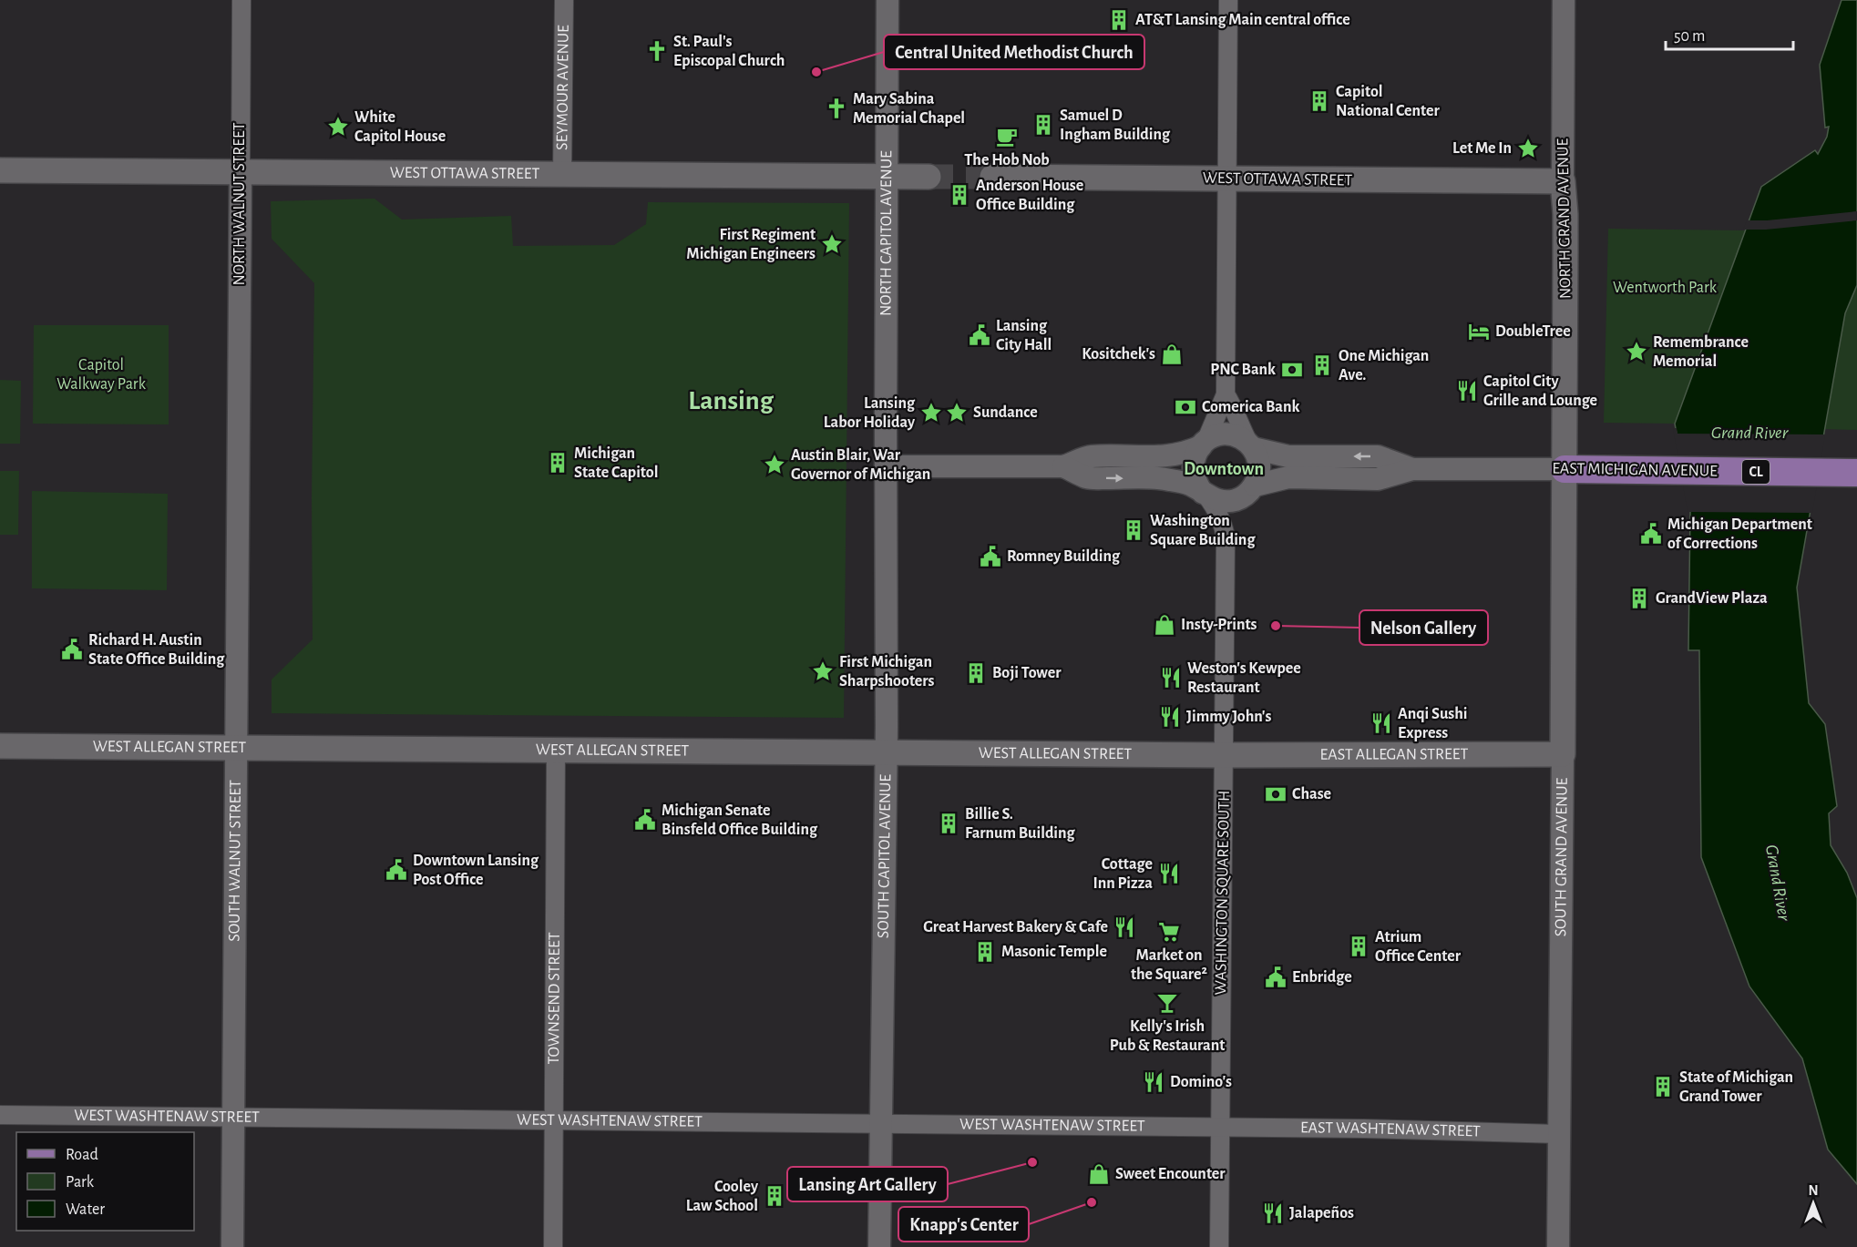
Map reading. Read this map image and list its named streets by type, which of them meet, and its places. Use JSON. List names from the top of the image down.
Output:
{
  "streets": {
    "main road": [
      "WEST OTTAWA STREET",
      "NORTH GRAND AVENUE",
      "EAST MICHIGAN AVENUE",
      "CL",
      "WEST ALLEGAN STREET",
      "EAST ALLEGAN STREET",
      "SOUTH GRAND AVENUE"
    ],
    "street": [
      "SEYMOUR AVENUE",
      "NORTH WALNUT STREET",
      "NORTH CAPITOL AVENUE",
      "SOUTH CAPITOL AVENUE",
      "SOUTH WALNUT STREET",
      "WASHINGTON SQUARE SOUTH",
      "TOWNSEND STREET",
      "WEST WASHTENAW STREET",
      "EAST WASHTENAW STREET"
    ]
  },
  "crossings": [
    ["SEYMOUR AVENUE", "WEST OTTAWA STREET"],
    ["WEST OTTAWA STREET", "NORTH WALNUT STREET"],
    ["WEST OTTAWA STREET", "NORTH GRAND AVENUE"],
    ["WEST OTTAWA STREET", "NORTH CAPITOL AVENUE"],
    ["NORTH WALNUT STREET", "SOUTH WALNUT STREET"],
    ["NORTH GRAND AVENUE", "EAST MICHIGAN AVENUE"],
    ["NORTH GRAND AVENUE", "SOUTH GRAND AVENUE"],
    ["NORTH CAPITOL AVENUE", "SOUTH CAPITOL AVENUE"],
    ["EAST MICHIGAN AVENUE", "SOUTH GRAND AVENUE"],
    ["EAST MICHIGAN AVENUE", "WASHINGTON SQUARE SOUTH"],
    ["WEST ALLEGAN STREET", "EAST ALLEGAN STREET"],
    ["WEST ALLEGAN STREET", "SOUTH CAPITOL AVENUE"],
    ["WEST ALLEGAN STREET", "SOUTH WALNUT STREET"],
    ["WEST ALLEGAN STREET", "WASHINGTON SQUARE SOUTH"],
    ["WEST ALLEGAN STREET", "TOWNSEND STREET"],
    ["EAST ALLEGAN STREET", "SOUTH GRAND AVENUE"],
    ["EAST ALLEGAN STREET", "WASHINGTON SQUARE SOUTH"],
    ["SOUTH CAPITOL AVENUE", "WEST WASHTENAW STREET"],
    ["SOUTH GRAND AVENUE", "EAST WASHTENAW STREET"],
    ["SOUTH WALNUT STREET", "WEST WASHTENAW STREET"],
    ["WASHINGTON SQUARE SOUTH", "WEST WASHTENAW STREET"],
    ["WASHINGTON SQUARE SOUTH", "EAST WASHTENAW STREET"],
    ["TOWNSEND STREET", "WEST WASHTENAW STREET"],
    ["WEST WASHTENAW STREET", "EAST WASHTENAW STREET"]
  ],
  "districts": ["Lansing", "Downtown"],
  "water": ["Grand River"],
  "parks": ["Wentworth Park", "Capitol Walkway Park"],
  "places": {
    "building": [
      "AT&T Lansing Main central office",
      "Capitol National Center",
      "Samuel D Ingham Building",
      "Anderson House Office Building",
      "One Michigan Ave.",
      "Michigan State Capitol",
      "Washington Square Building",
      "GrandView Plaza",
      "Boji Tower",
      "Billie S. Farnum Building",
      "Atrium Office Center",
      "Masonic Temple",
      "State of Michigan Grand Tower",
      "Cooley Law School"
    ],
    "church": ["St. Paul's Episcopal Church", "Mary Sabina Memorial Chapel"],
    "other": [
      "Central United Methodist Church",
      "Nelson Gallery",
      "Lansing Art Gallery",
      "Knapp's Center"
    ],
    "place": [
      "White Capitol House",
      "Let Me In",
      "First Regiment Michigan Engineers",
      "Remembrance Memorial",
      "Lansing Labor Holiday",
      "Sundance",
      "Austin Blair, War Governor of Michigan",
      "First Michigan Sharpshooters"
    ],
    "cafe": ["The Hob Nob"],
    "hotel": ["DoubleTree"],
    "public building": [
      "Lansing City Hall",
      "Michigan Department of Corrections",
      "Romney Building",
      "Richard H. Austin State Office Building",
      "Michigan Senate Binsfeld Office Building",
      "Downtown Lansing Post Office",
      "Enbridge"
    ],
    "shop": ["Kositchek's", "Insty-Prints", "Sweet Encounter"],
    "bank": ["PNC Bank", "Comerica Bank", "Chase"],
    "restaurant": [
      "Capitol City Grille and Lounge",
      "Weston's Kewpee Restaurant",
      "Jimmy John's",
      "Anqi Sushi Express",
      "Cottage Inn Pizza",
      "Great Harvest Bakery & Cafe",
      "Domino's",
      "Jalapeños"
    ],
    "supermarket": ["Market on the Square²"],
    "bar": ["Kelly's Irish Pub & Restaurant"]
  },
  "legend": ["Road", "Park", "Water"],
  "scale_bar": "50 m",
  "north": "top"
}
